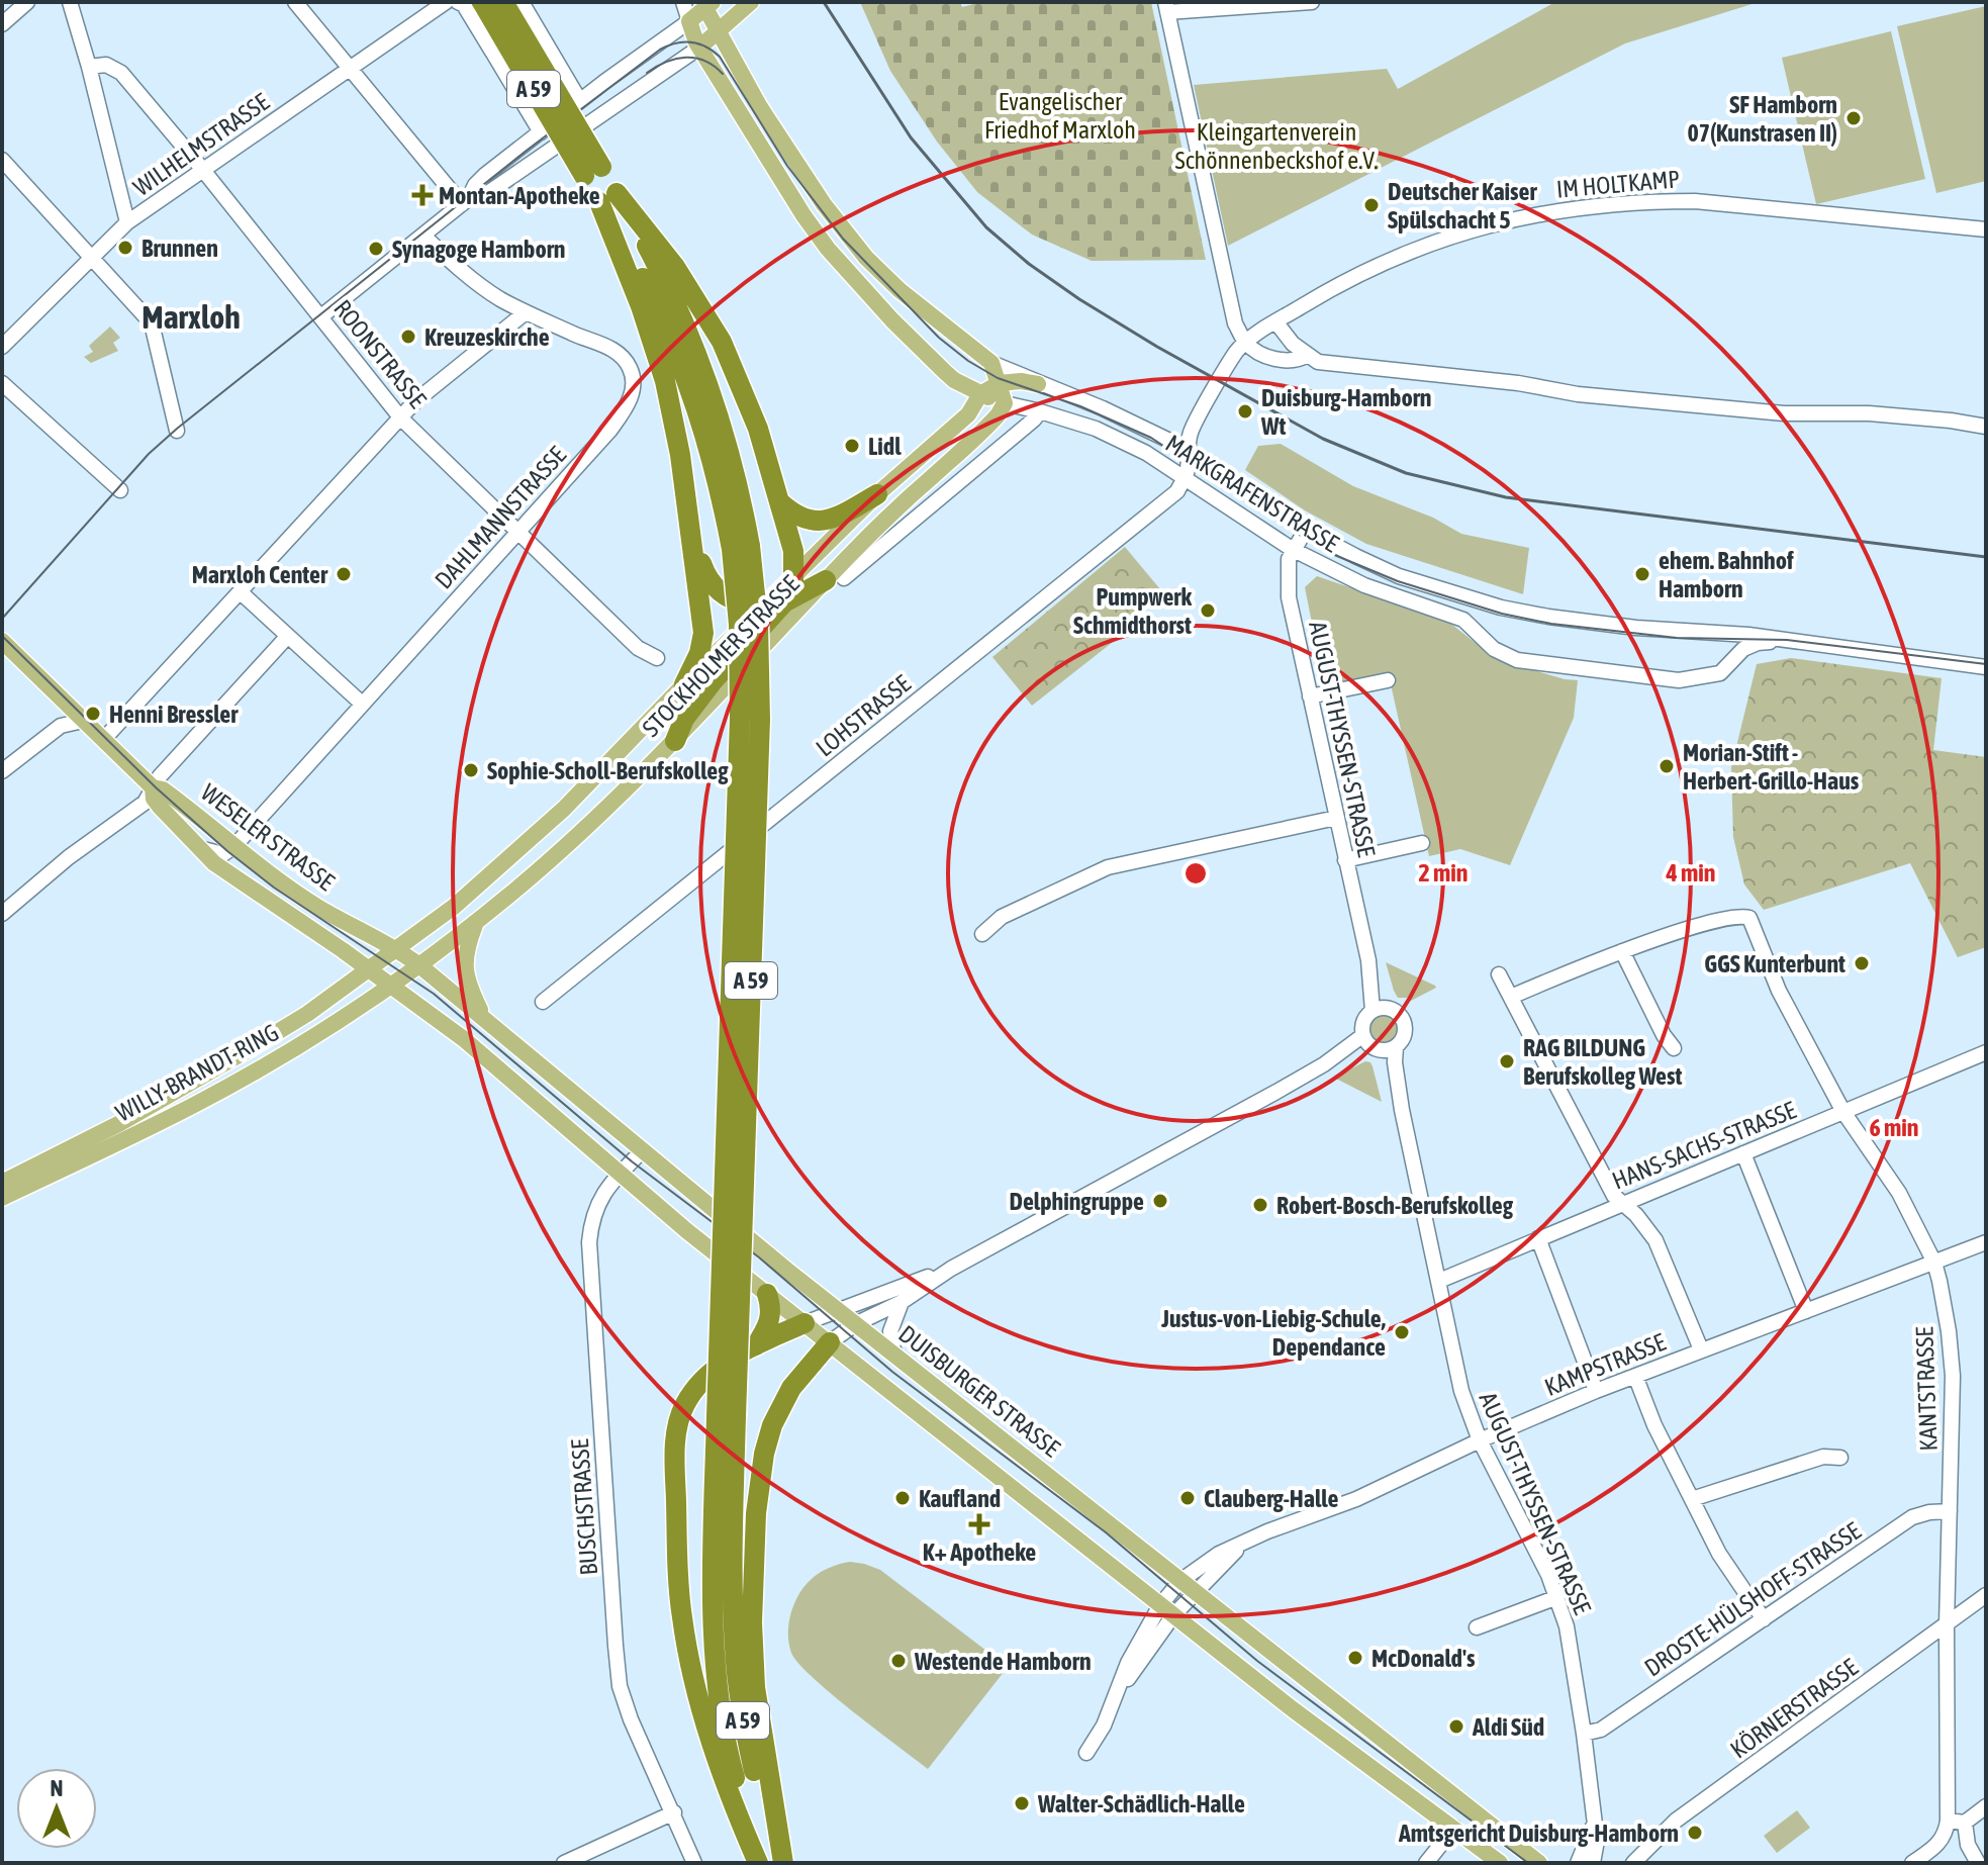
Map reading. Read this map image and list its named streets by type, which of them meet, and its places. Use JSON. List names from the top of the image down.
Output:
{
  "streets": {
    "highway": ["A 59"],
    "main road": [
      "STOCKHOLMER STRASSE",
      "WESELER STRASSE",
      "WILLY-BRANDT-RING",
      "DUISBURGER STRASSE"
    ],
    "street": [
      "WILHELMSTRASSE",
      "IM HOLTKAMP",
      "ROONSTRASSE",
      "MARKGRAFENSTRASSE",
      "DAHLMANNSTRASSE",
      "LOHSTRASSE",
      "AUGUST-THYSSEN-STRASSE",
      "HANS-SACHS-STRASSE",
      "KAMPSTRASSE",
      "KANTSTRASSE",
      "BUSCHSTRASSE",
      "DROSTE-HÜLSHOFF-STRASSE",
      "KÖRNERSTRASSE"
    ]
  },
  "crossings": [
    ["WILHELMSTRASSE", "ROONSTRASSE"],
    ["ROONSTRASSE", "DAHLMANNSTRASSE"],
    ["MARKGRAFENSTRASSE", "STOCKHOLMER STRASSE"],
    ["MARKGRAFENSTRASSE", "LOHSTRASSE"],
    ["MARKGRAFENSTRASSE", "AUGUST-THYSSEN-STRASSE"],
    ["DAHLMANNSTRASSE", "WESELER STRASSE"],
    ["STOCKHOLMER STRASSE", "WESELER STRASSE"],
    ["STOCKHOLMER STRASSE", "WILLY-BRANDT-RING"],
    ["STOCKHOLMER STRASSE", "DUISBURGER STRASSE"],
    ["AUGUST-THYSSEN-STRASSE", "HANS-SACHS-STRASSE"],
    ["AUGUST-THYSSEN-STRASSE", "KAMPSTRASSE"],
    ["AUGUST-THYSSEN-STRASSE", "DROSTE-HÜLSHOFF-STRASSE"],
    ["WESELER STRASSE", "WILLY-BRANDT-RING"],
    ["WESELER STRASSE", "DUISBURGER STRASSE"],
    ["WILLY-BRANDT-RING", "DUISBURGER STRASSE"],
    ["HANS-SACHS-STRASSE", "KANTSTRASSE"],
    ["KAMPSTRASSE", "KANTSTRASSE"],
    ["KAMPSTRASSE", "DUISBURGER STRASSE"],
    ["KANTSTRASSE", "DROSTE-HÜLSHOFF-STRASSE"],
    ["KANTSTRASSE", "KÖRNERSTRASSE"],
    ["DUISBURGER STRASSE", "BUSCHSTRASSE"]
  ],
  "districts": ["Marxloh"],
  "parks": ["Evangelischer Friedhof Marxloh", "Kleingartenverein Schönnenbeckshof e.V."],
  "places": {
    "other": [
      "SF Hamborn 07(Kunstrasen II)",
      "Deutscher Kaiser Spülschacht 5",
      "Brunnen",
      "Synagoge Hamborn",
      "Kreuzeskirche",
      "Duisburg-Hamborn Wt",
      "Lidl",
      "Marxloh Center",
      "ehem. Bahnhof Hamborn",
      "Pumpwerk Schmidthorst",
      "Henni Bressler",
      "Morian-Stift - Herbert-Grillo-Haus",
      "Sophie-Scholl-Berufskolleg",
      "GGS Kunterbunt",
      "RAG BILDUNG Berufskolleg West",
      "Delphingruppe",
      "Robert-Bosch-Berufskolleg",
      "Justus-von-Liebig-Schule, Dependance",
      "Kaufland",
      "Clauberg-Halle",
      "McDonald's",
      "Westende Hamborn",
      "Aldi Süd",
      "Walter-Schädlich-Halle",
      "Amtsgericht Duisburg-Hamborn"
    ],
    "health": ["Montan-Apotheke", "K+ Apotheke"]
  },
  "north": "top",
  "rings": ["2 min", "4 min", "6 min"]
}
